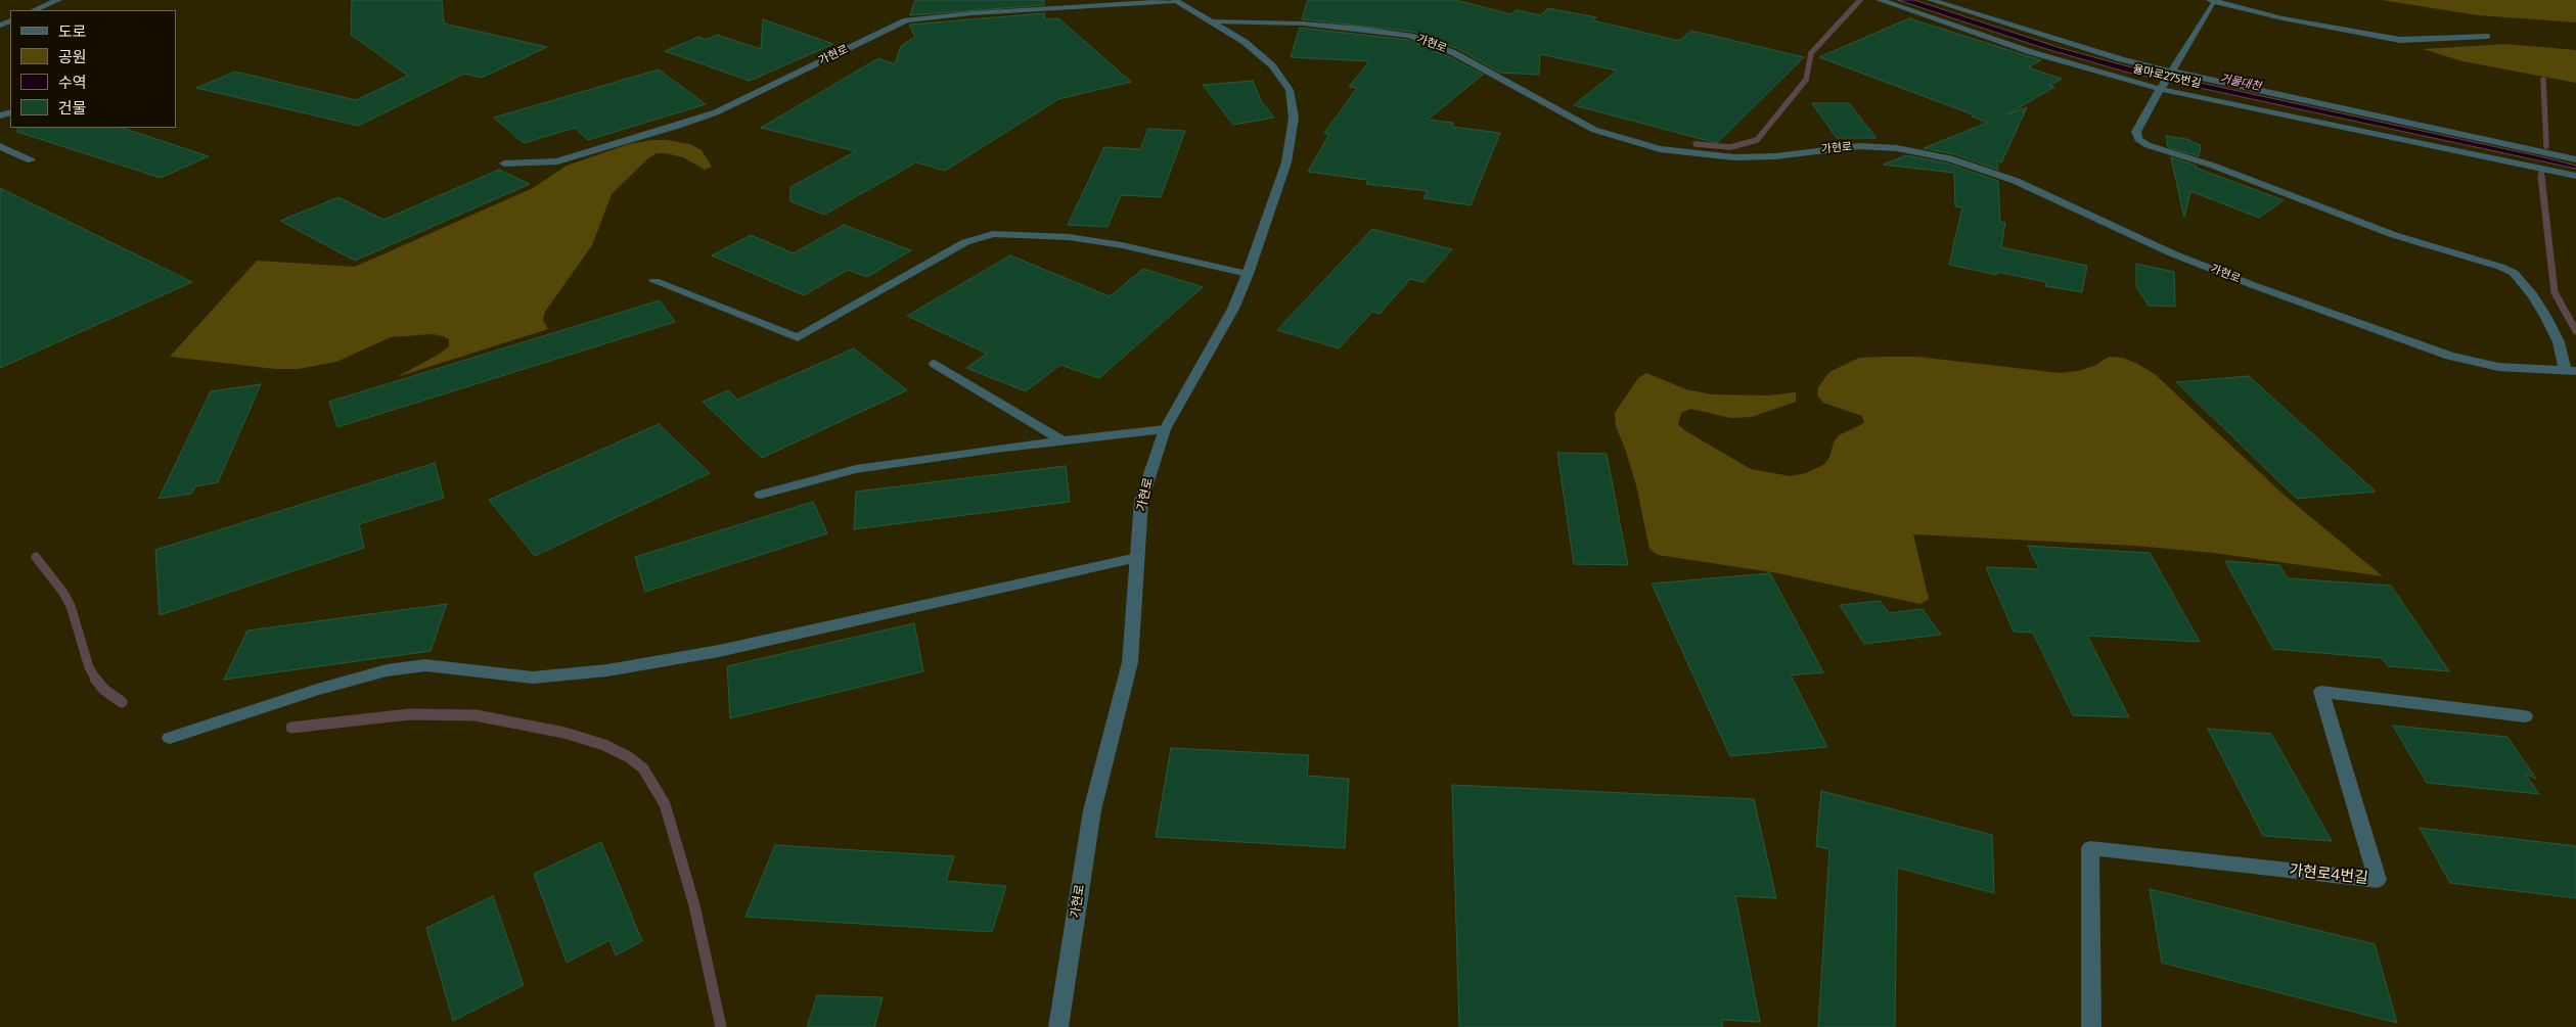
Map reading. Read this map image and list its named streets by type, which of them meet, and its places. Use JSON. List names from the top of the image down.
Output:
{
  "streets": {
    "street": ["가현로", "율마로275번길", "가현로4번길"]
  },
  "water": ["거물대천"],
  "legend": [
    "도로",
    "공원",
    "수역",
    "건물"
  ]
}
